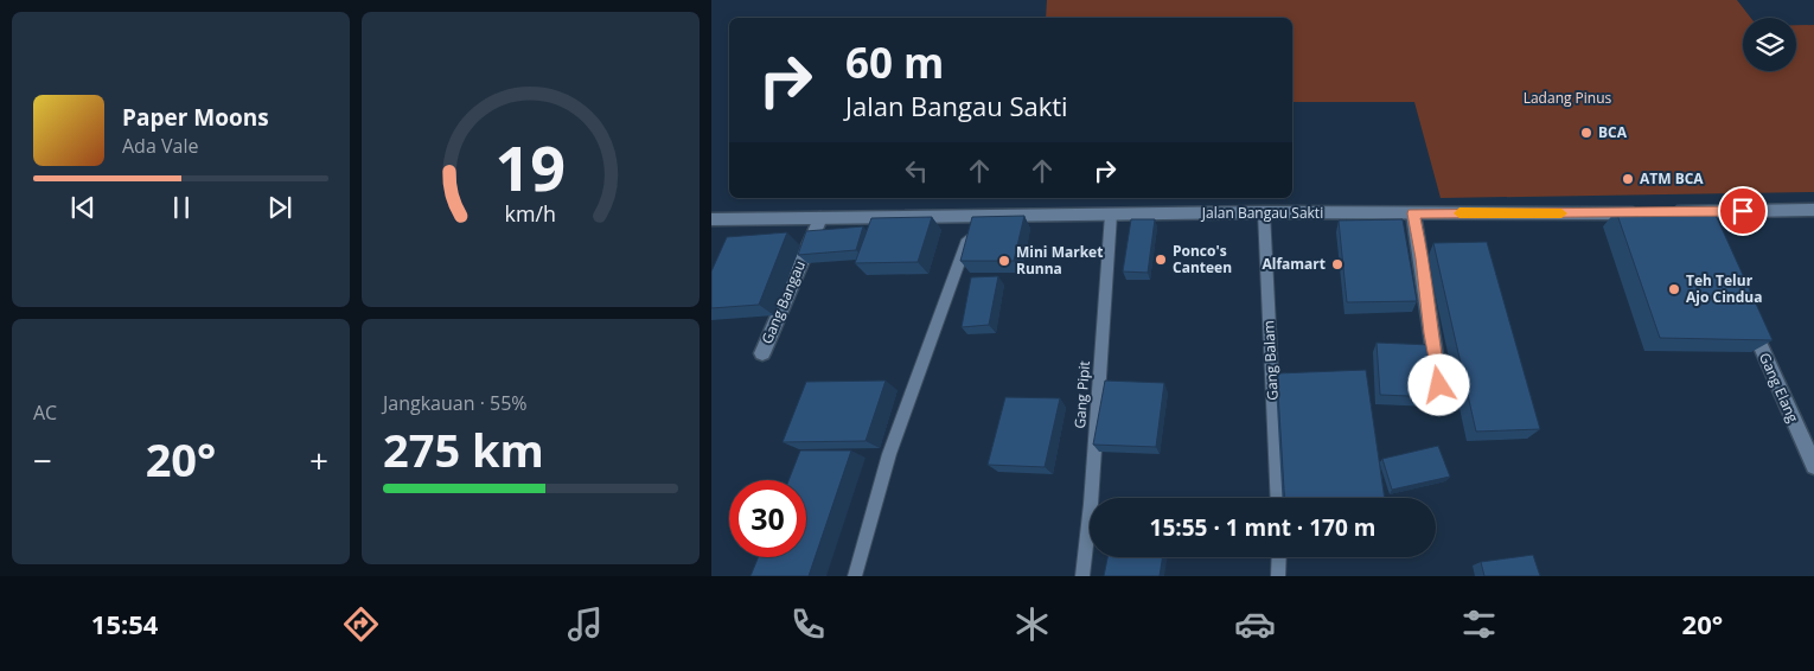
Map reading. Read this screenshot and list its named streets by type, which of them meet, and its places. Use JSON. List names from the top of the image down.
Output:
{
  "streets": {
    "street": ["Jalan Bangau Sakti", "Gang Bangau", "Gang Elang"],
    "lane": ["Gang Balam", "Gang Pipit"]
  },
  "crossings": [
    ["Jalan Bangau Sakti", "Gang Bangau"],
    ["Jalan Bangau Sakti", "Gang Balam"],
    ["Jalan Bangau Sakti", "Gang Pipit"]
  ],
  "parks": ["Ladang Pinus"],
  "places": [
    "BCA",
    "ATM BCA",
    "Ponco's Canteen",
    "Mini Market Runna",
    "Alfamart",
    "Teh Telur Ajo Cindua"
  ],
  "page": {
    "turn": ["60 m", "Jalan Bangau Sakti"],
    "song": ["Paper Moons", "Ada Vale"],
    "tile": [
      "AC",
      ["Jangkauan · 55%", "275 km"]
    ],
    "heat": ["−", "20°", "+"],
    "limit": "30",
    "trip": "15:55 · 1 mnt · 170 m",
    "tabs": ["15:54", "20°"],
    "gauge": ["19", "km/h"]
  }
}
